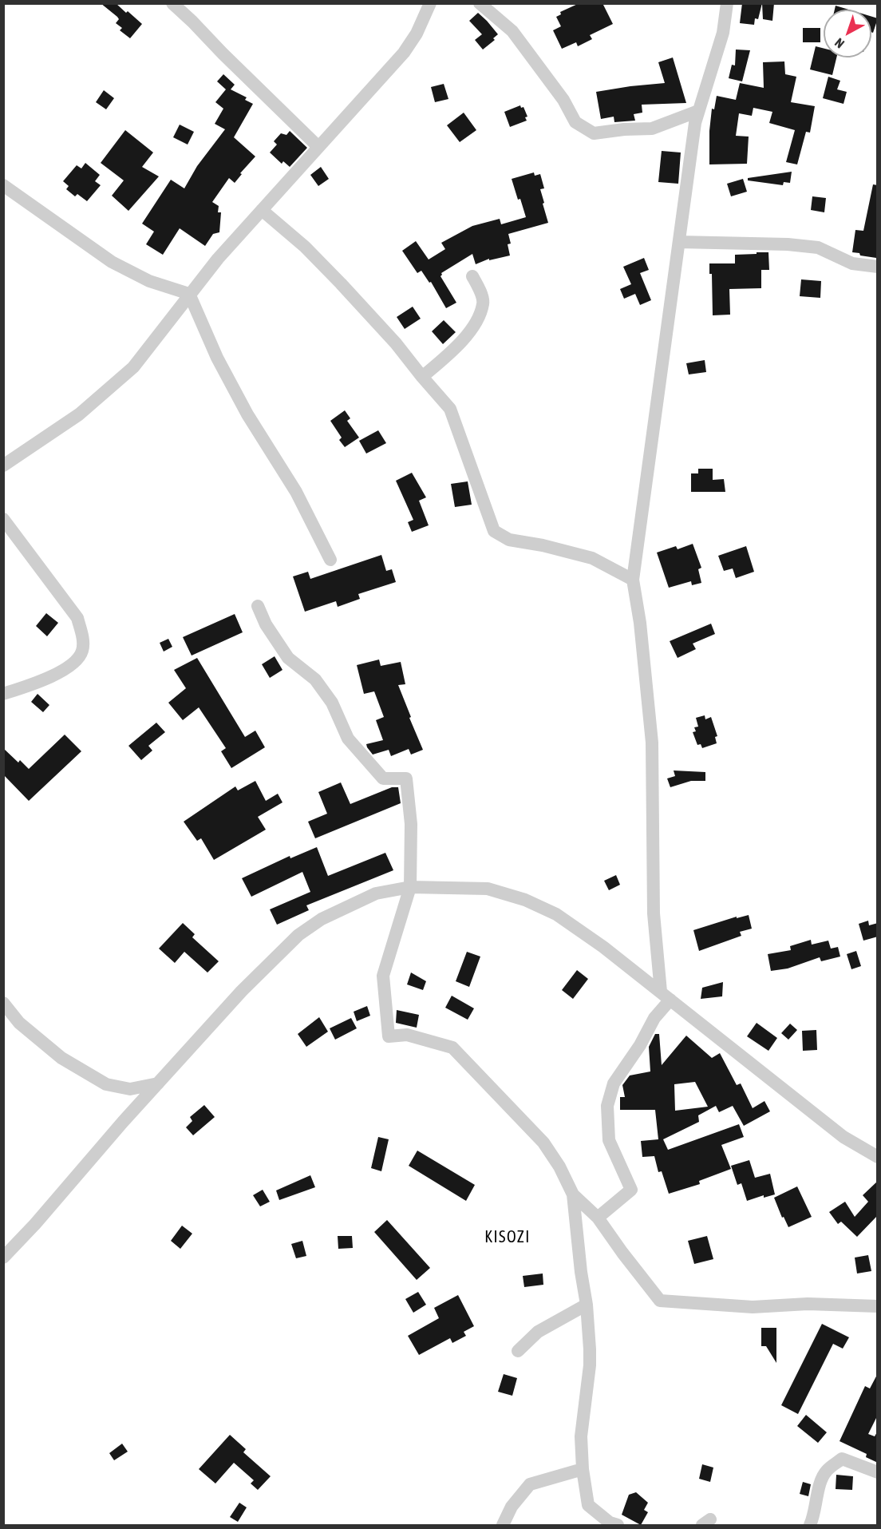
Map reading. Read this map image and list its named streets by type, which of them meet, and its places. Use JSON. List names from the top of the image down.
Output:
{
  "districts": ["KISOZI"],
  "north": "bottom left"
}
